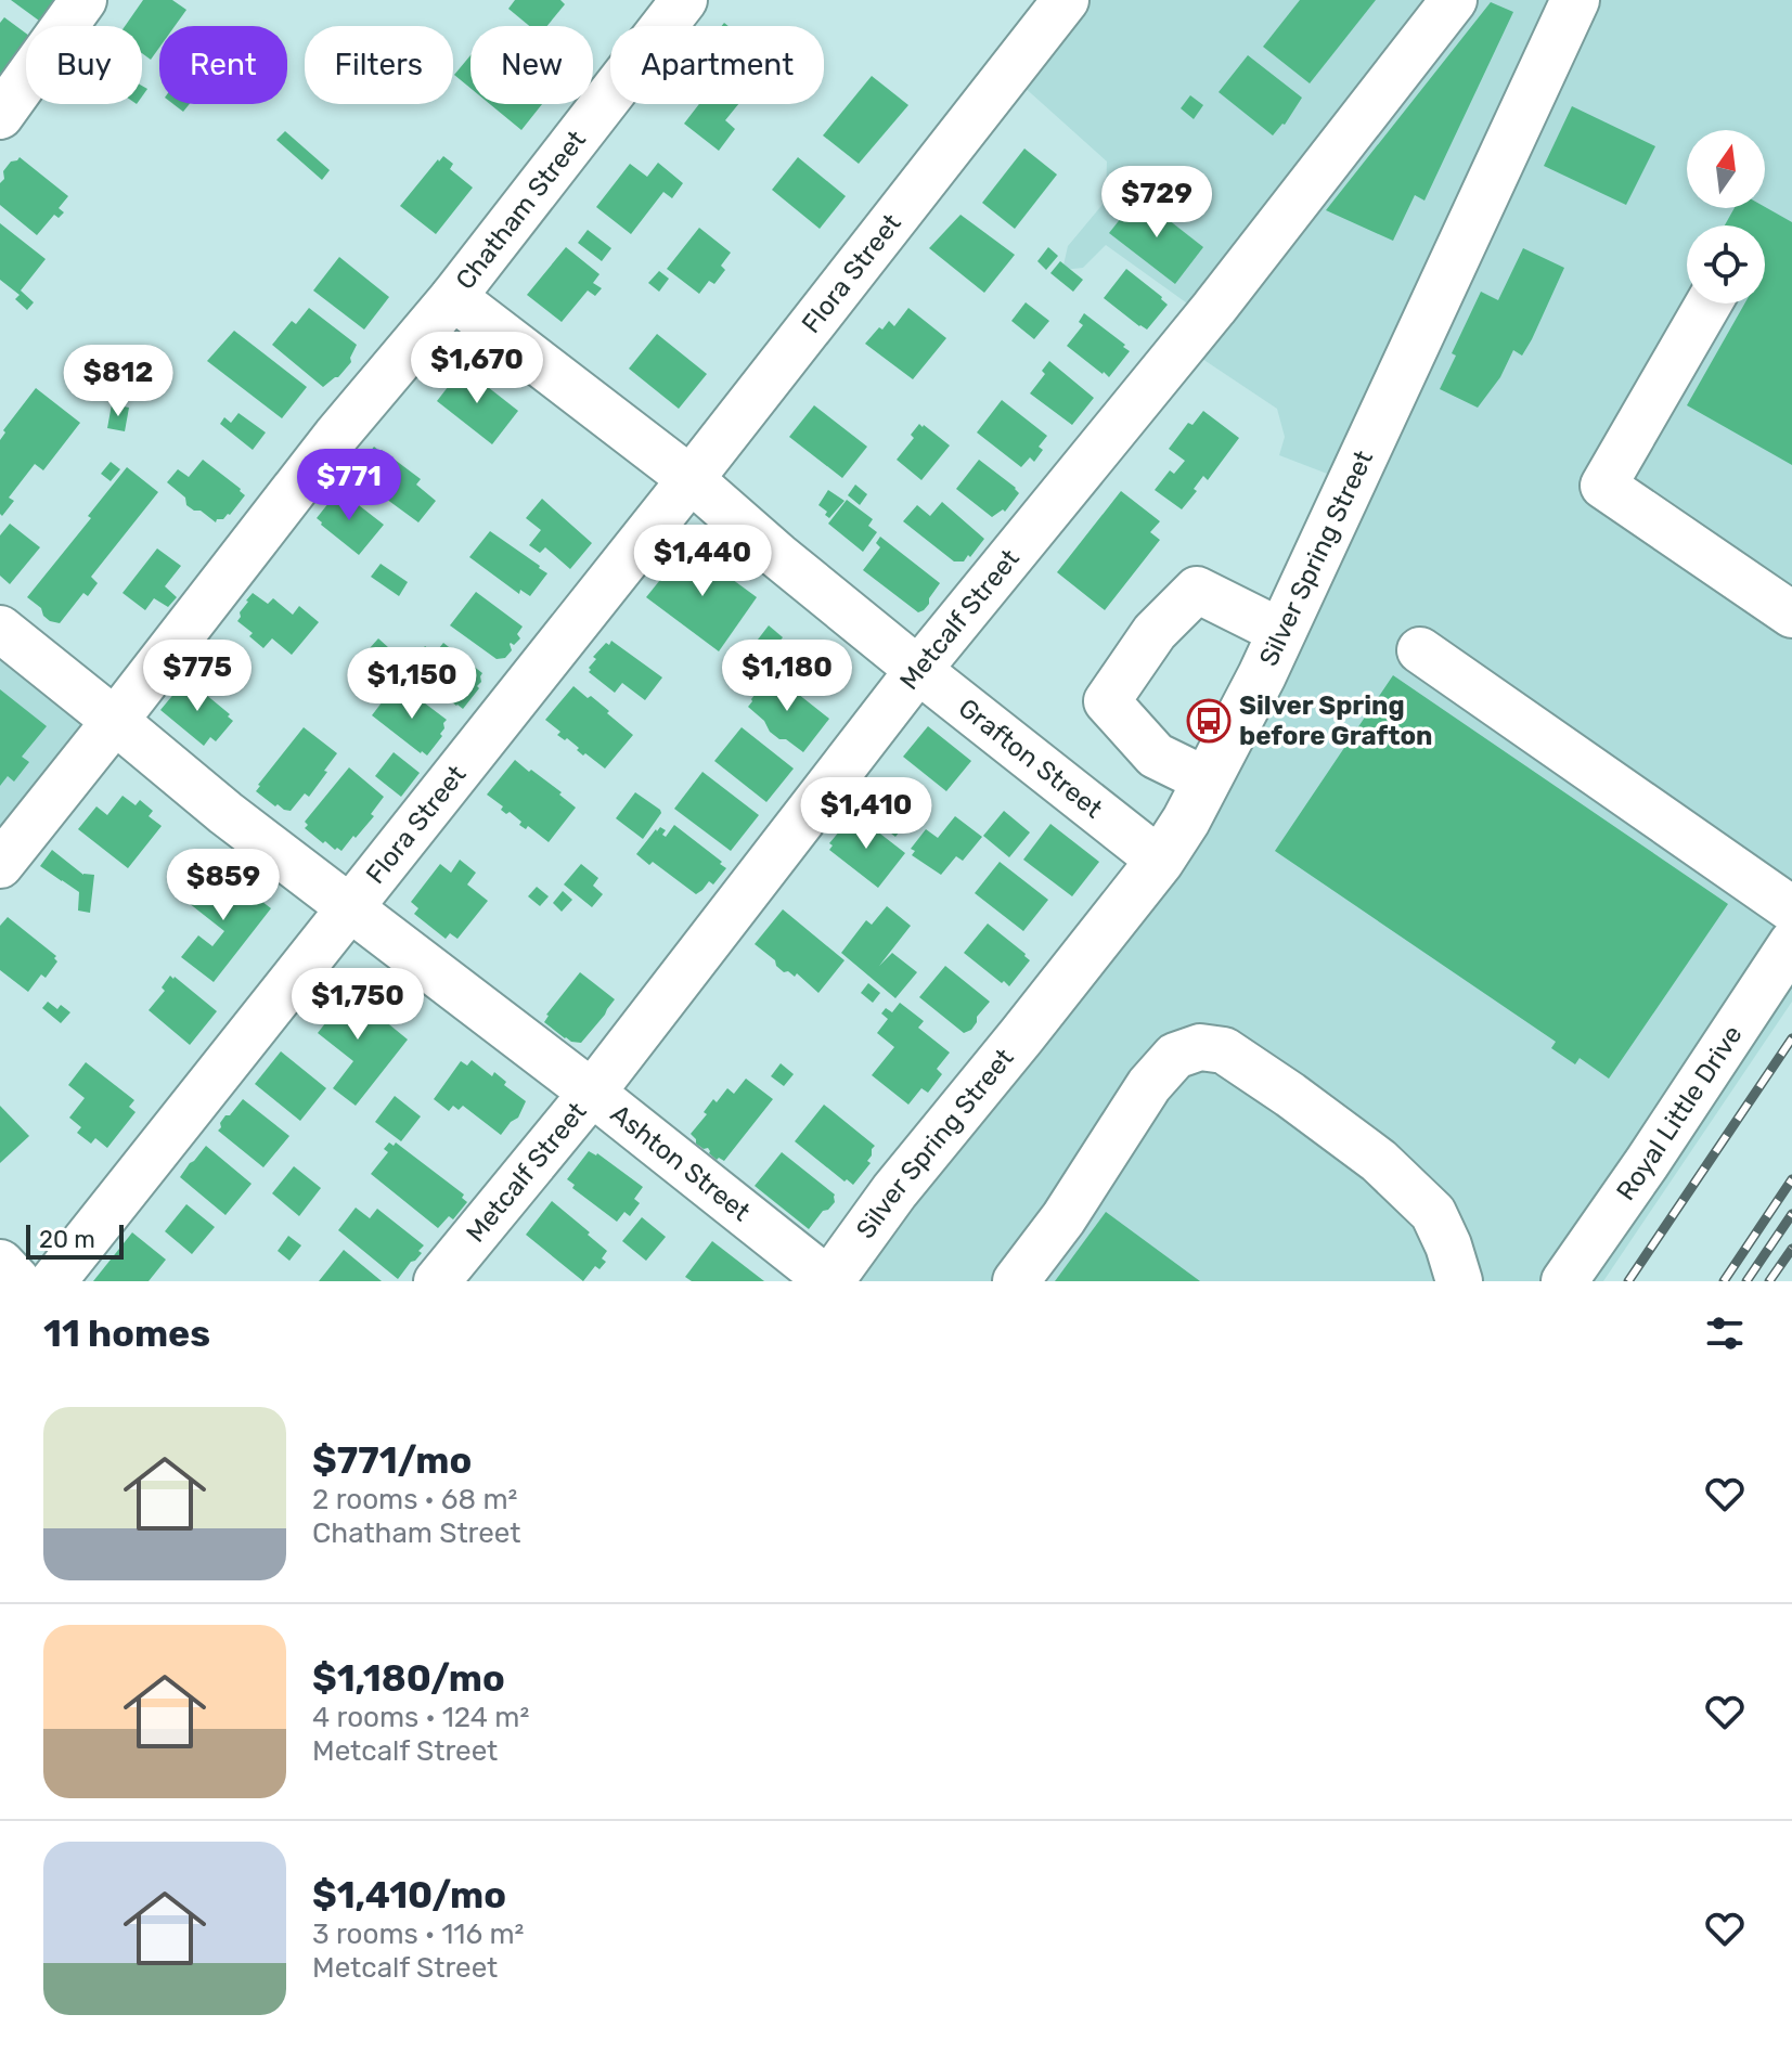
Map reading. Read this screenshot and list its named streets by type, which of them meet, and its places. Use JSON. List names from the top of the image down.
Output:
{
  "streets": {
    "main road": ["Silver Spring Street"],
    "street": [
      "Chatham Street",
      "Flora Street",
      "Metcalf Street",
      "Grafton Street",
      "Royal Little Drive",
      "Ashton Street"
    ]
  },
  "crossings": [
    ["Chatham Street", "Grafton Street"],
    ["Chatham Street", "Ashton Street"],
    ["Flora Street", "Grafton Street"],
    ["Flora Street", "Ashton Street"],
    ["Silver Spring Street", "Grafton Street"],
    ["Silver Spring Street", "Ashton Street"],
    ["Metcalf Street", "Grafton Street"],
    ["Metcalf Street", "Ashton Street"]
  ],
  "places": {
    "bus stop": ["Silver Spring before Grafton"]
  },
  "scale_bar": "20 m",
  "north": "top",
  "page": {
    "chip": [
      "Buy",
      "Rent",
      "Filters",
      "New",
      "Apartment"
    ],
    "price": [
      "$729",
      "$1,670",
      "$812",
      "$771",
      "$1,440",
      "$775",
      "$1,180",
      "$1,150",
      "$1,410",
      "$859",
      "$1,750"
    ],
    "scale": "20 m",
    "heading": "11 homes",
    "list": [
      {
        "name": "$771/mo",
        "note": "2 rooms · 68 m² · Chatham Street"
      },
      {
        "name": "$1,180/mo",
        "note": "4 rooms · 124 m² · Metcalf Street"
      },
      {
        "name": "$1,410/mo",
        "note": "3 rooms · 116 m² · Metcalf Street"
      }
    ]
  }
}
